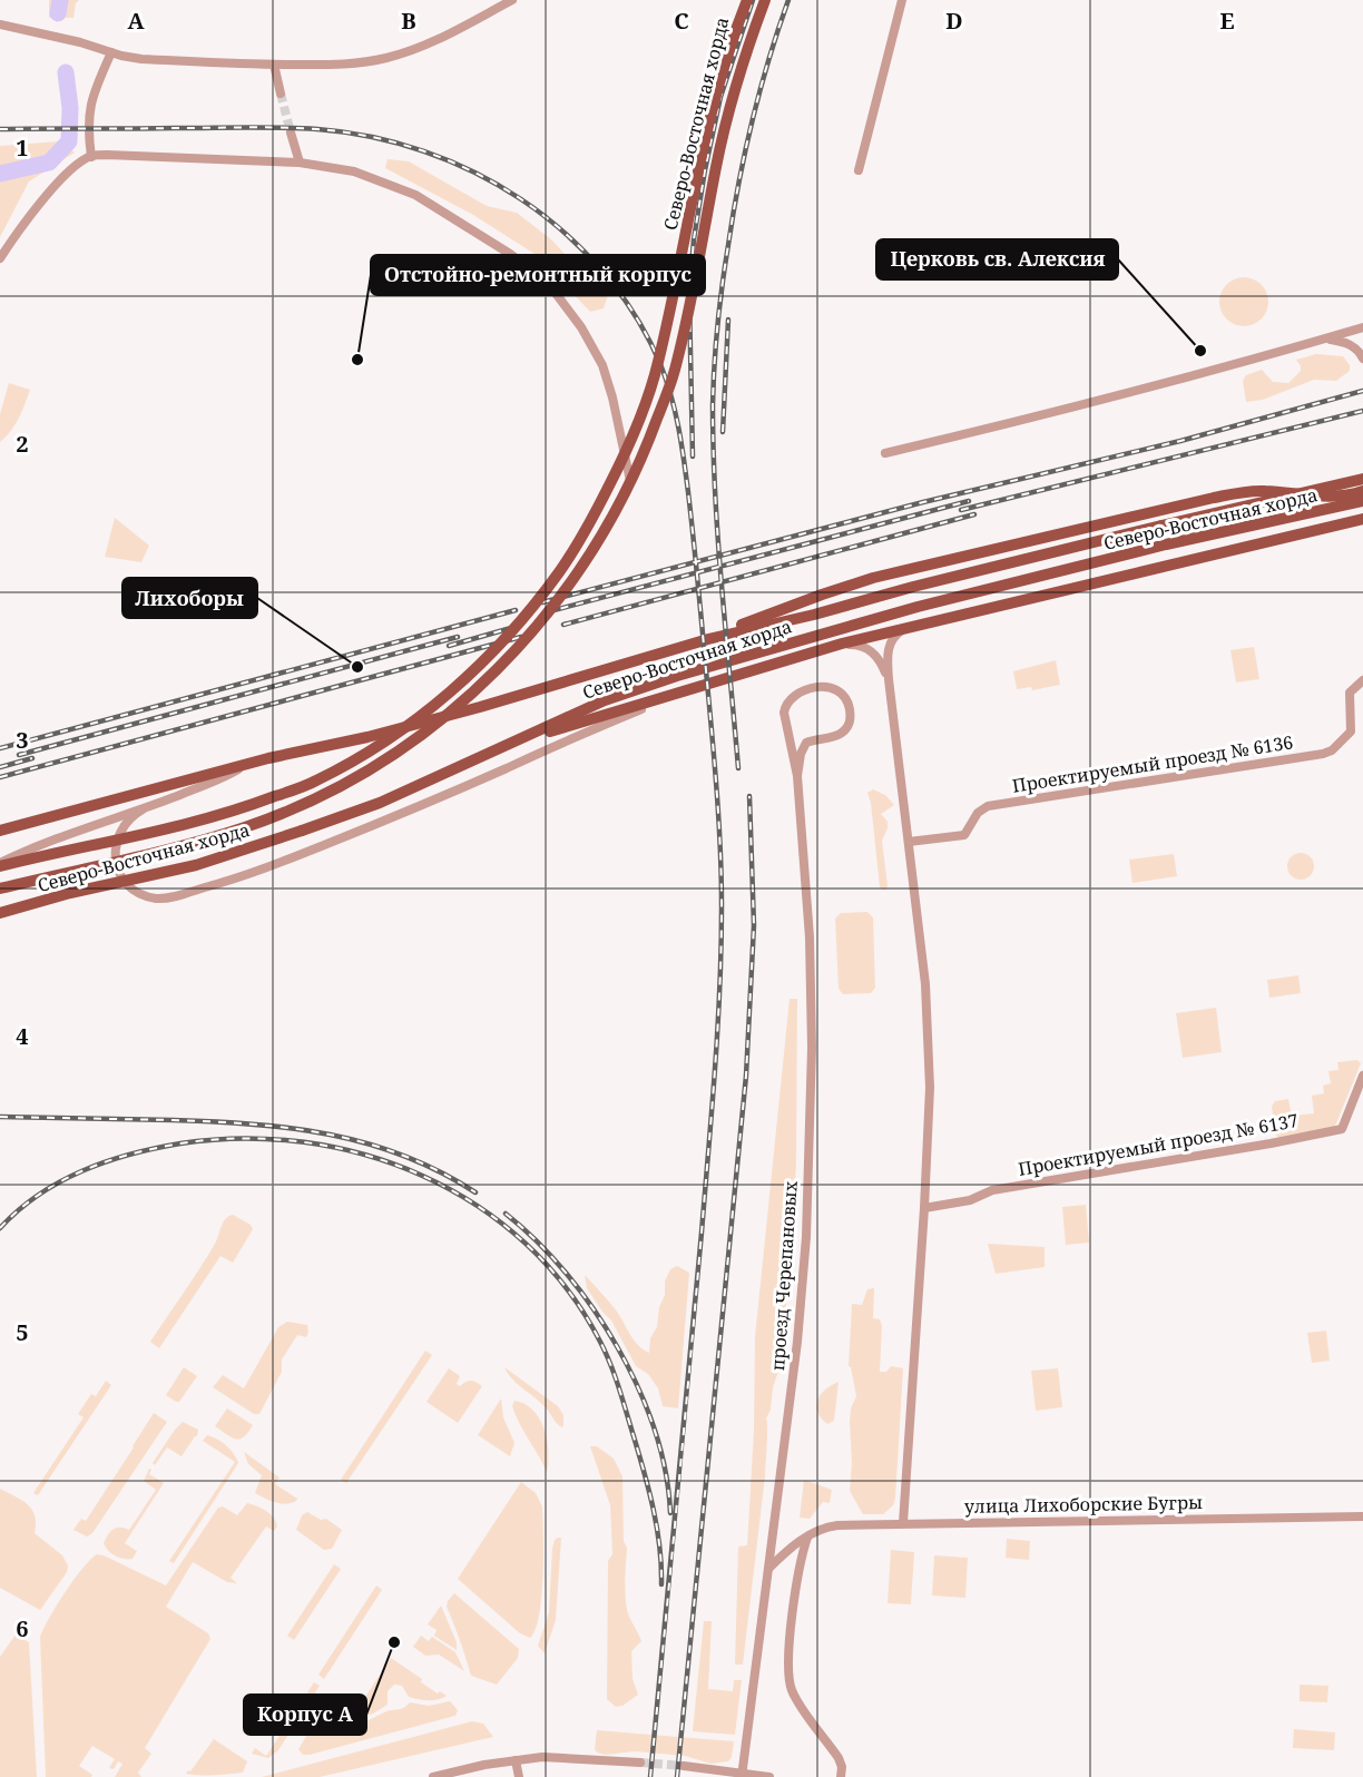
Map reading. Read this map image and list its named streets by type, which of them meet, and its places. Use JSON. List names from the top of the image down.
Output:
{
  "streets": {
    "main road": ["Северо-Восточная хорда"],
    "street": [
      "Проектируемый проезд № 6136",
      "Проектируемый проезд № 6137",
      "проезд Черепановых",
      "улица Лихоборские Бугры"
    ]
  },
  "crossings": [
    ["проезд Черепановых", "улица Лихоборские Бугры"]
  ],
  "places": [
    "Церковь св. Алексия",
    "Отстойно-ремонтный корпус",
    "Лихоборы",
    "Корпус А"
  ],
  "grid": {
    "columns": [
      "A",
      "B",
      "C",
      "D",
      "E"
    ],
    "rows": [
      "1",
      "2",
      "3",
      "4",
      "5",
      "6"
    ]
  }
}
